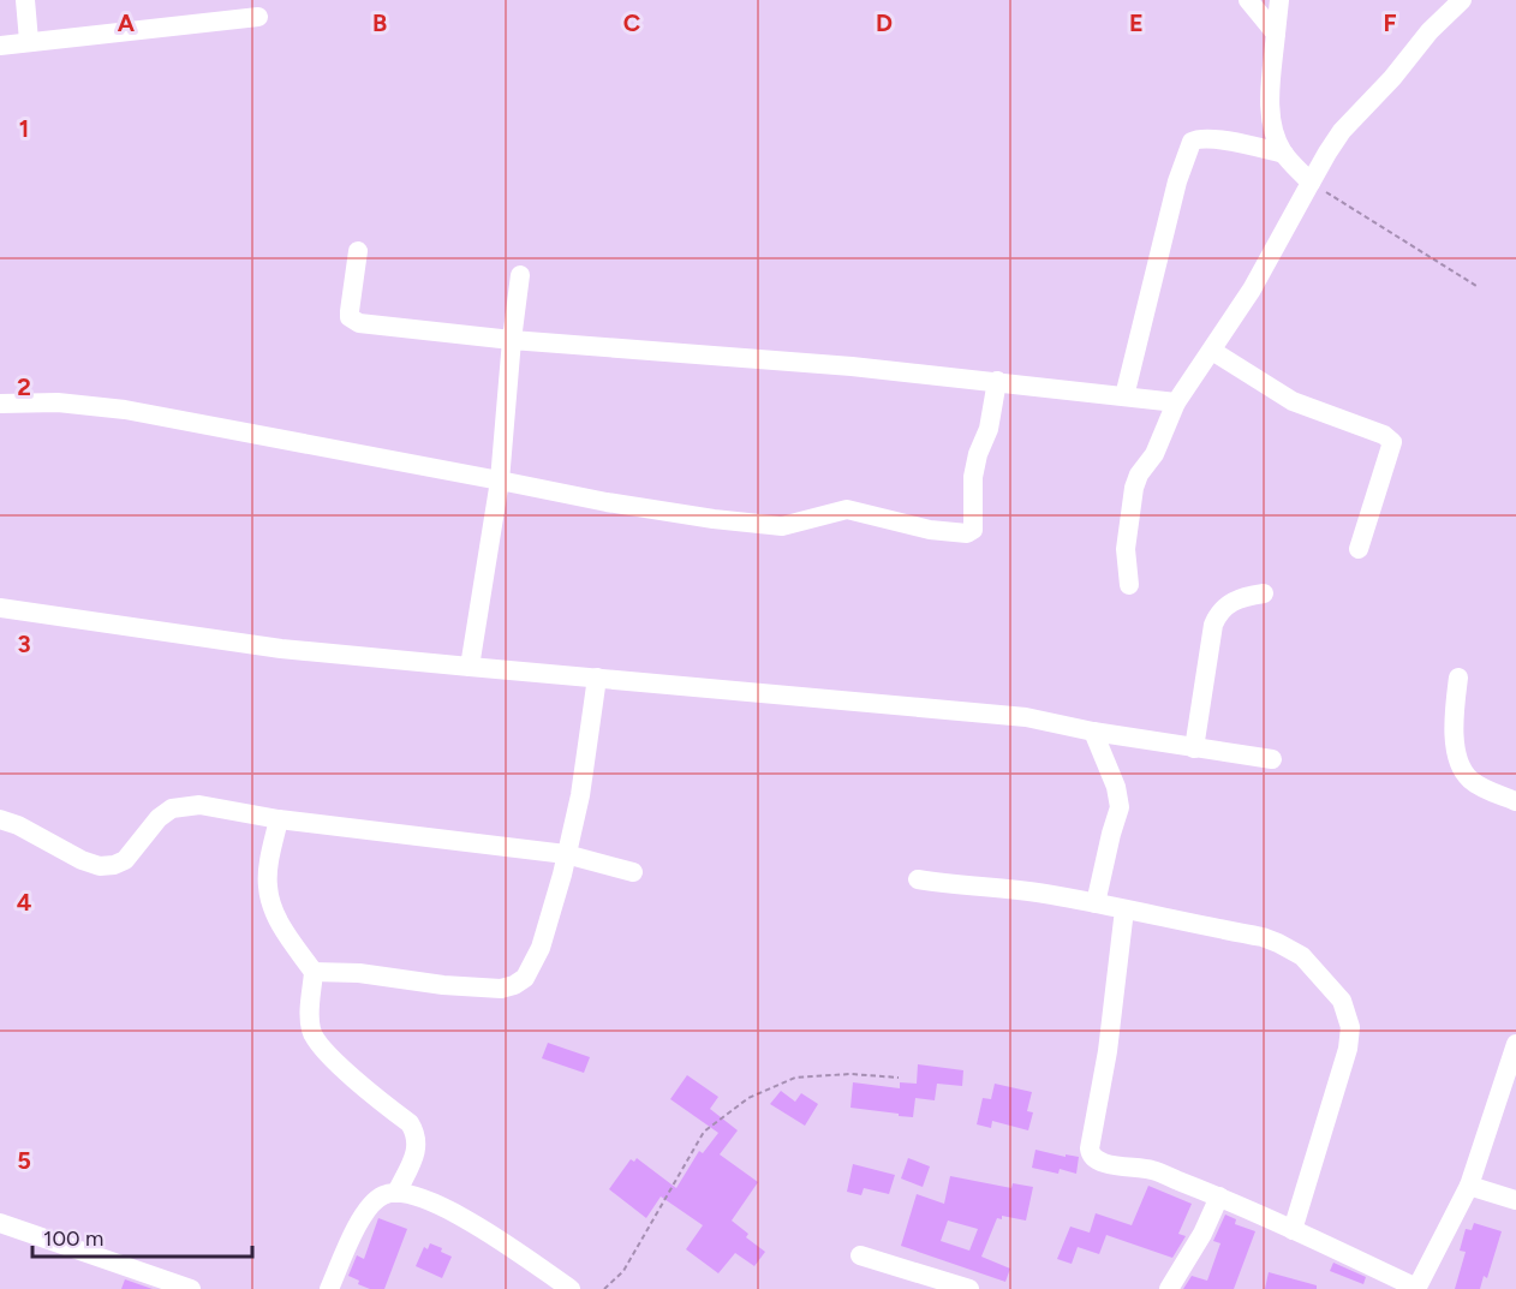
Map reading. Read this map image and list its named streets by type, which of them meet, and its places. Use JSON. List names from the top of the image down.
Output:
{
  "scale_bar": "100 m",
  "grid": {
    "columns": [
      "A",
      "B",
      "C",
      "D",
      "E",
      "F"
    ],
    "rows": [
      "1",
      "2",
      "3",
      "4",
      "5"
    ]
  }
}
